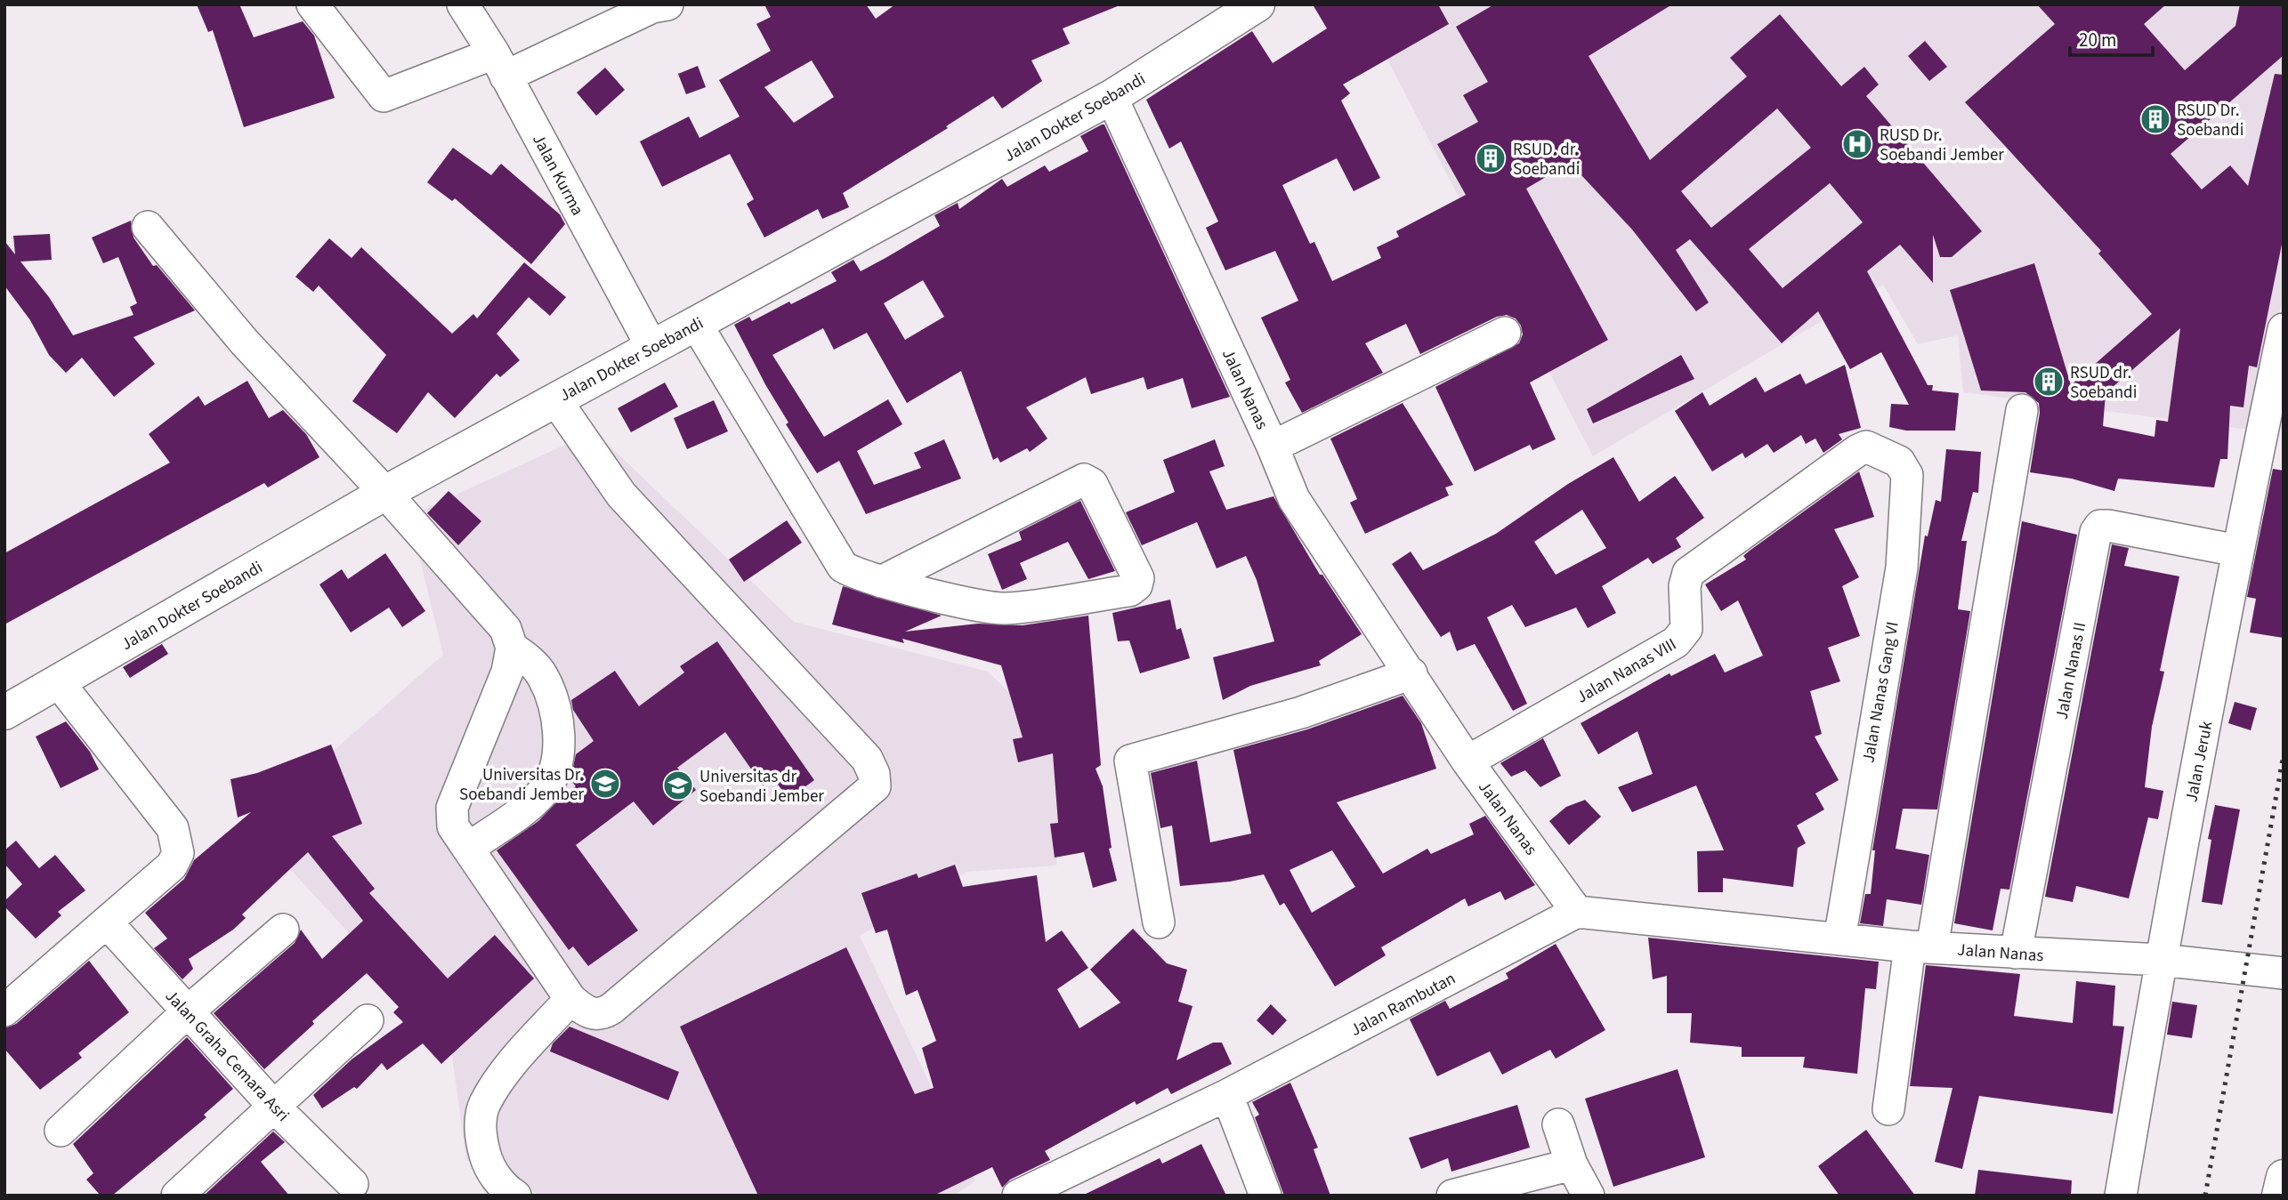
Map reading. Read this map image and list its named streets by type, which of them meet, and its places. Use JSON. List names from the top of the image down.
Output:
{
  "streets": {
    "main road": ["Jalan Dokter Soebandi"],
    "street": [
      "Jalan Kurma",
      "Jalan Nanas",
      "Jalan Nanas VIII",
      "Jalan Nanas II",
      "Jalan Nanas Gang VI",
      "Jalan Jeruk",
      "Jalan Rambutan",
      "Jalan Graha Cemara Asri"
    ]
  },
  "crossings": [
    ["Jalan Dokter Soebandi", "Jalan Kurma"],
    ["Jalan Dokter Soebandi", "Jalan Nanas"],
    ["Jalan Nanas", "Jalan Nanas VIII"],
    ["Jalan Nanas", "Jalan Nanas II"],
    ["Jalan Nanas", "Jalan Nanas Gang VI"],
    ["Jalan Nanas", "Jalan Jeruk"],
    ["Jalan Nanas", "Jalan Rambutan"],
    ["Jalan Nanas VIII", "Jalan Nanas Gang VI"],
    ["Jalan Nanas II", "Jalan Jeruk"]
  ],
  "places": {
    "building": ["RSUD Dr. Soebandi", "RSUD. dr. Soebandi", "RSUD dr. Soebandi"],
    "hospital": ["RUSD Dr. Soebandi Jember"],
    "school or university": ["Universitas Dr. Soebandi Jember", "Universitas dr Soebandi Jember"]
  },
  "scale_bar": "20 m"
}
